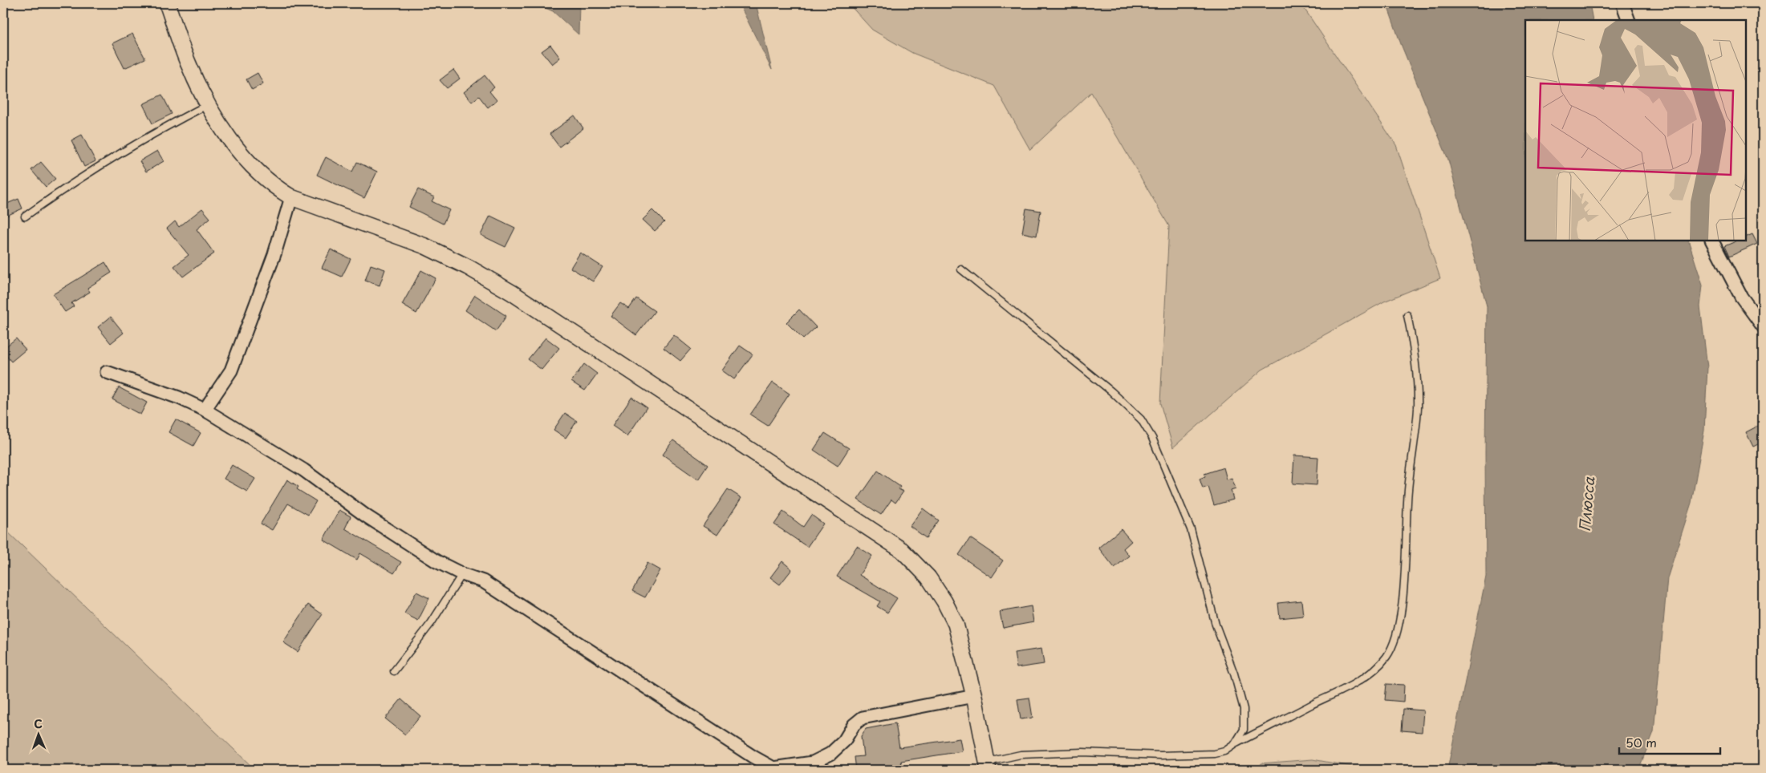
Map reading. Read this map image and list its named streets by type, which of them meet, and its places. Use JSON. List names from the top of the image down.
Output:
{
  "water": ["Плюсса"],
  "scale_bar": "50 m",
  "north": "top"
}
